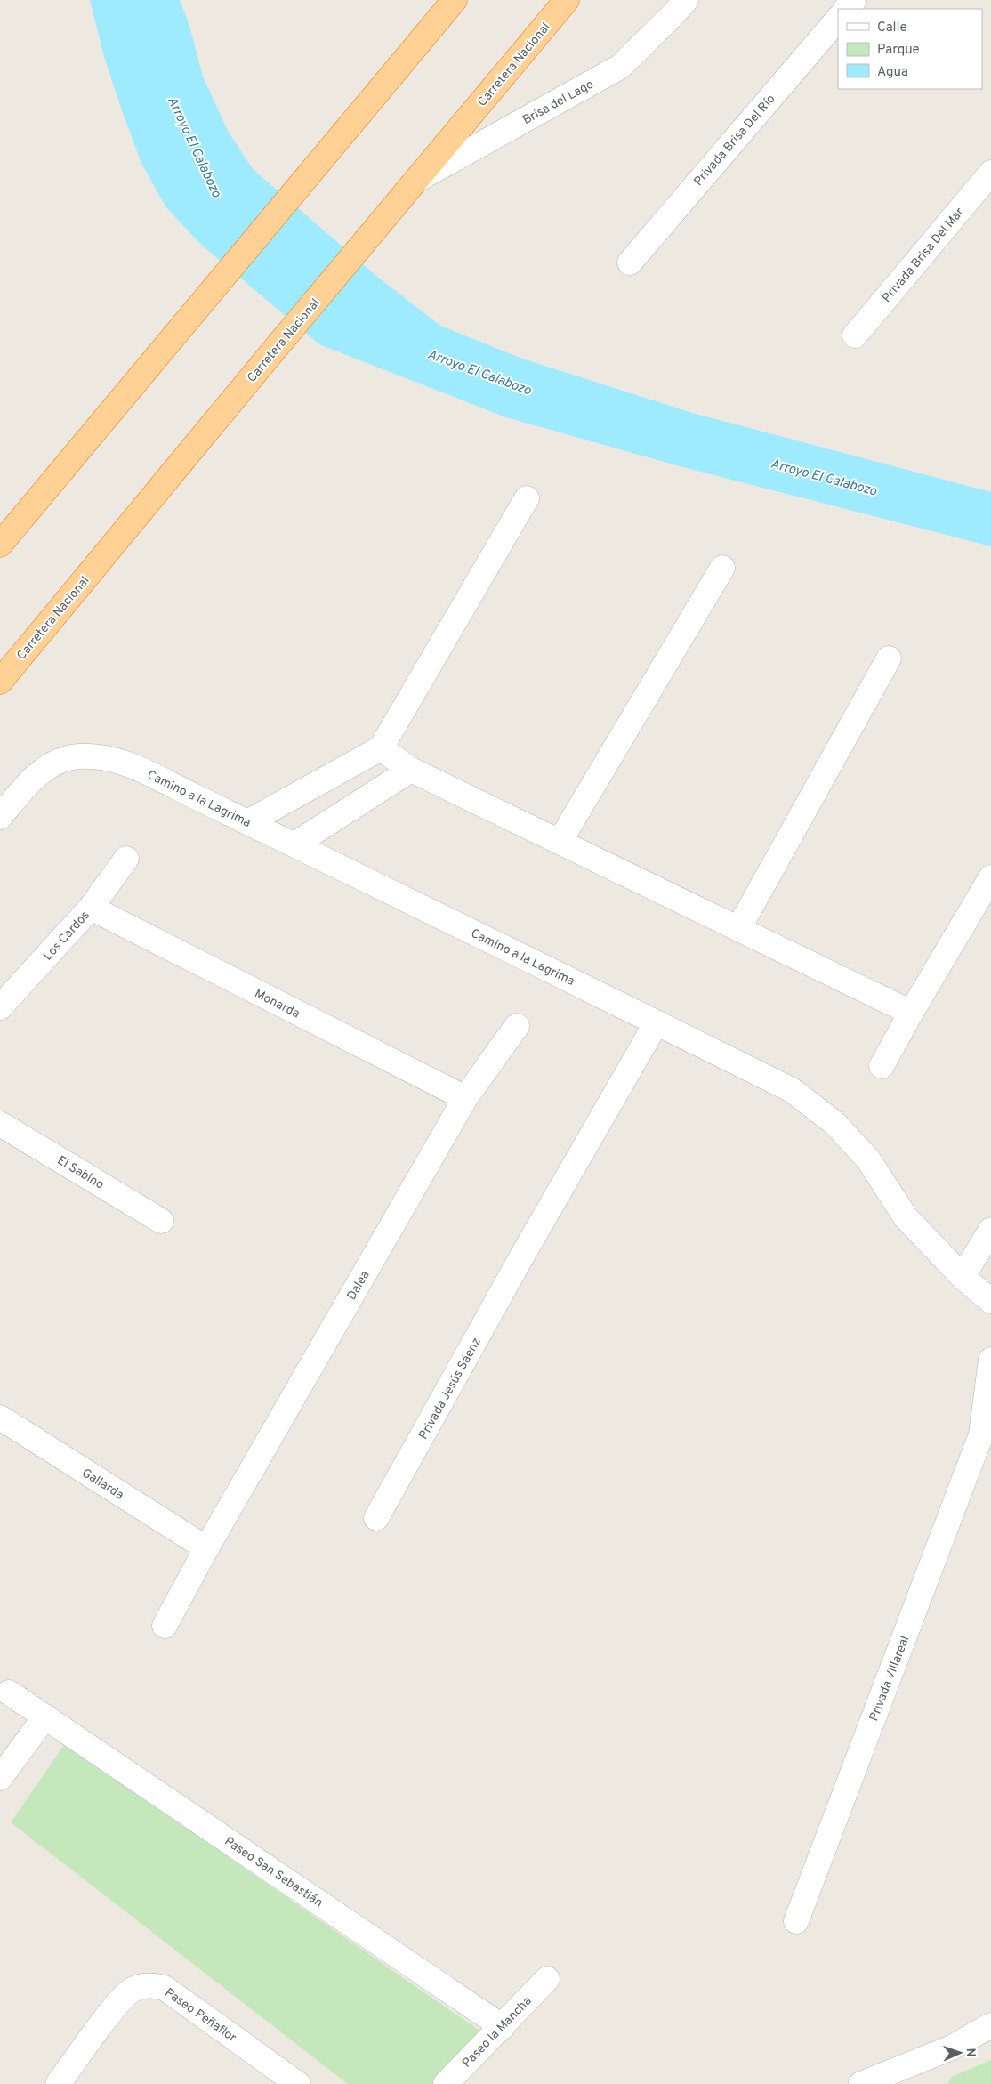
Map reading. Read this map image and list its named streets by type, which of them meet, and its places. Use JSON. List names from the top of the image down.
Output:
{
  "streets": {
    "highway": ["Carretera Nacional"],
    "street": [
      "Brisa del Lago",
      "Privada Brisa Del Río",
      "Privada Brisa Del Mar",
      "Camino a la Lagrima",
      "Los Cardos",
      "Monarda",
      "El Sabino",
      "Dalea",
      "Privada Jesús Sáenz",
      "Gallarda",
      "Privada Villareal",
      "Paseo San Sebastián",
      "Paseo Peñaflor",
      "Paseo la Mancha"
    ]
  },
  "crossings": [
    ["Carretera Nacional", "Brisa del Lago"],
    ["Camino a la Lagrima", "Privada Jesús Sáenz"],
    ["Los Cardos", "Monarda"],
    ["Monarda", "Dalea"],
    ["Dalea", "Gallarda"],
    ["Paseo San Sebastián", "Paseo la Mancha"]
  ],
  "water": ["Arroyo El Calabozo"],
  "legend": ["Calle", "Parque", "Agua"],
  "north": "right"
}
